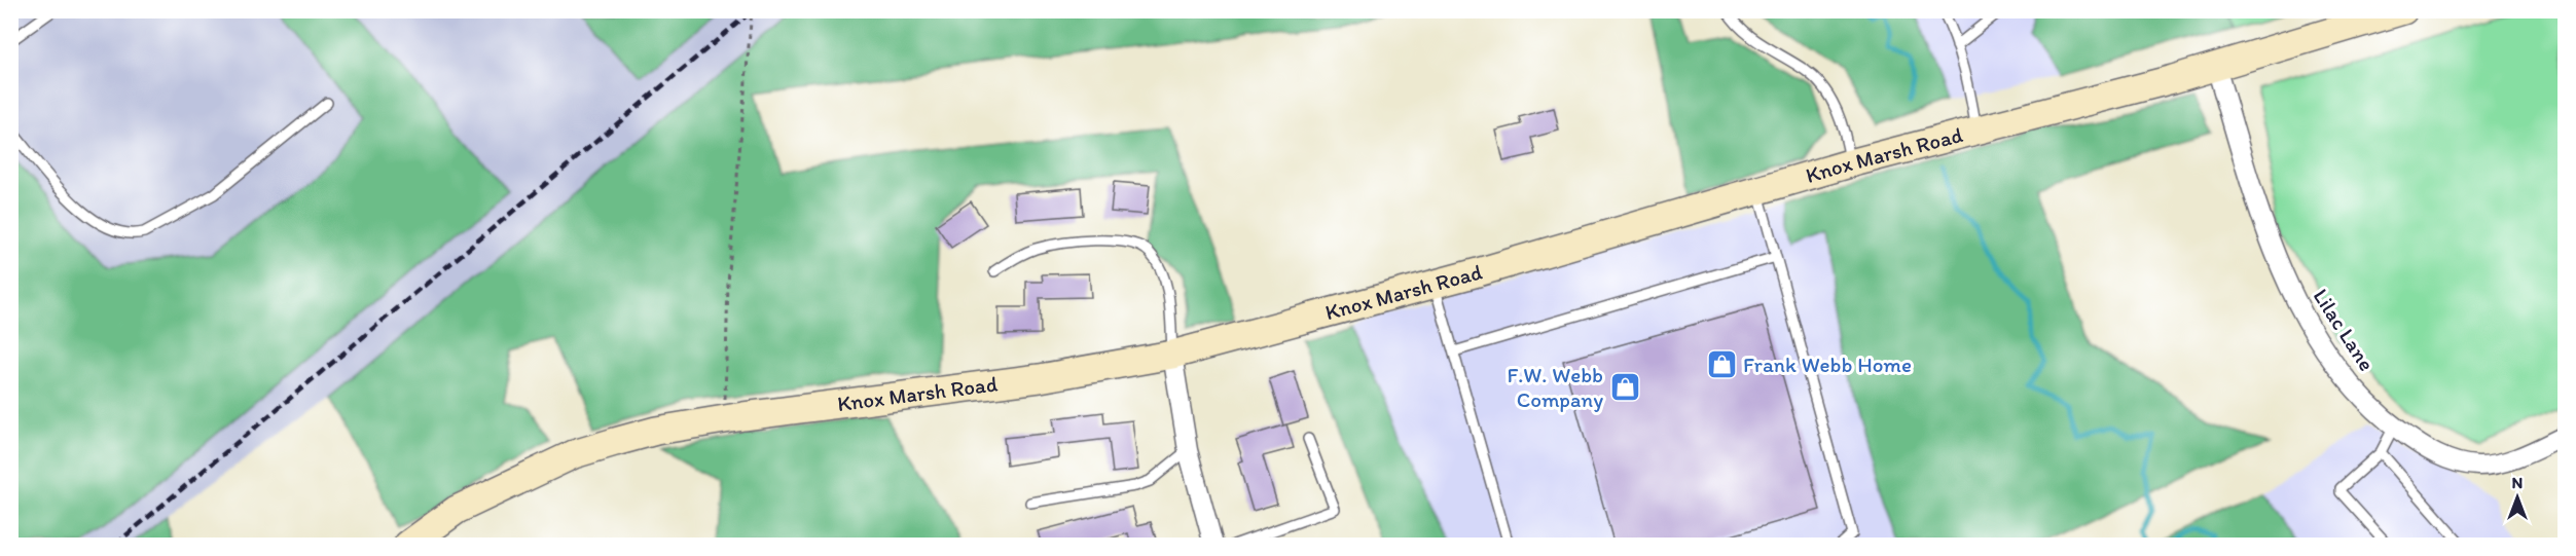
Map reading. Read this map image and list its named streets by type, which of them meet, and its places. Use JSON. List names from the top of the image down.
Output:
{
  "streets": {
    "main road": ["Knox Marsh Road"],
    "street": ["Lilac Lane"]
  },
  "crossings": [
    ["Knox Marsh Road", "Lilac Lane"]
  ],
  "places": {
    "shop": ["Frank Webb Home", "F.W. Webb Company"]
  },
  "north": "top"
}
